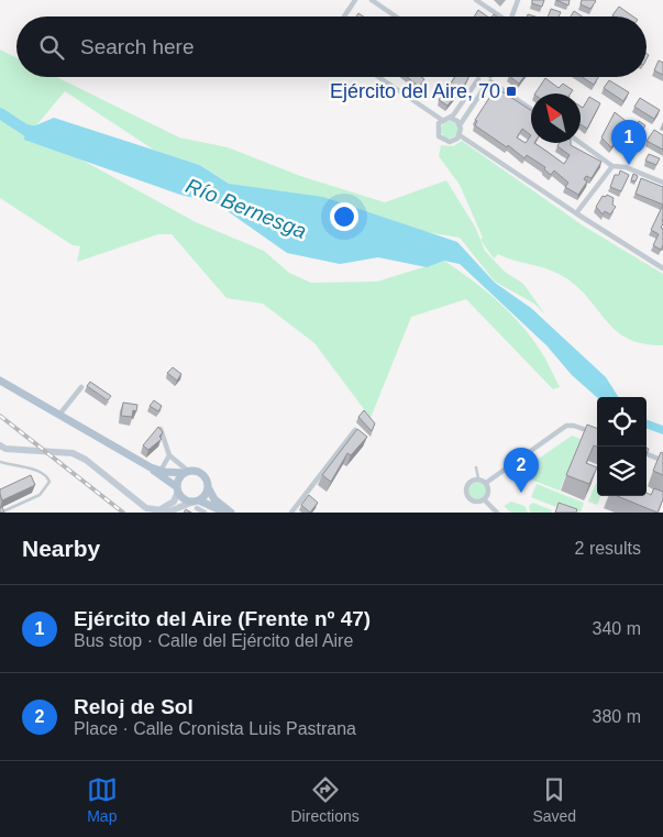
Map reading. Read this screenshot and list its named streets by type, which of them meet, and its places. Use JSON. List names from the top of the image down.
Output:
{
  "water": ["Río Bernesga"],
  "places": {
    "transit": ["Ejército del Aire, 70"]
  },
  "north": "top left",
  "page": {
    "search": "Search here",
    "pins": ["1", "2"],
    "heading": ["Nearby", "2 results"],
    "list": [
      {
        "mark": "1",
        "name": "Ejército del Aire (Frente nº 47)",
        "note": "Bus stop · Calle del Ejército del Aire",
        "value": "340 m"
      },
      {
        "mark": "2",
        "name": "Reloj de Sol",
        "note": "Place · Calle Cronista Luis Pastrana",
        "value": "380 m"
      }
    ],
    "nav": ["Map", "Directions", "Saved"]
  }
}
